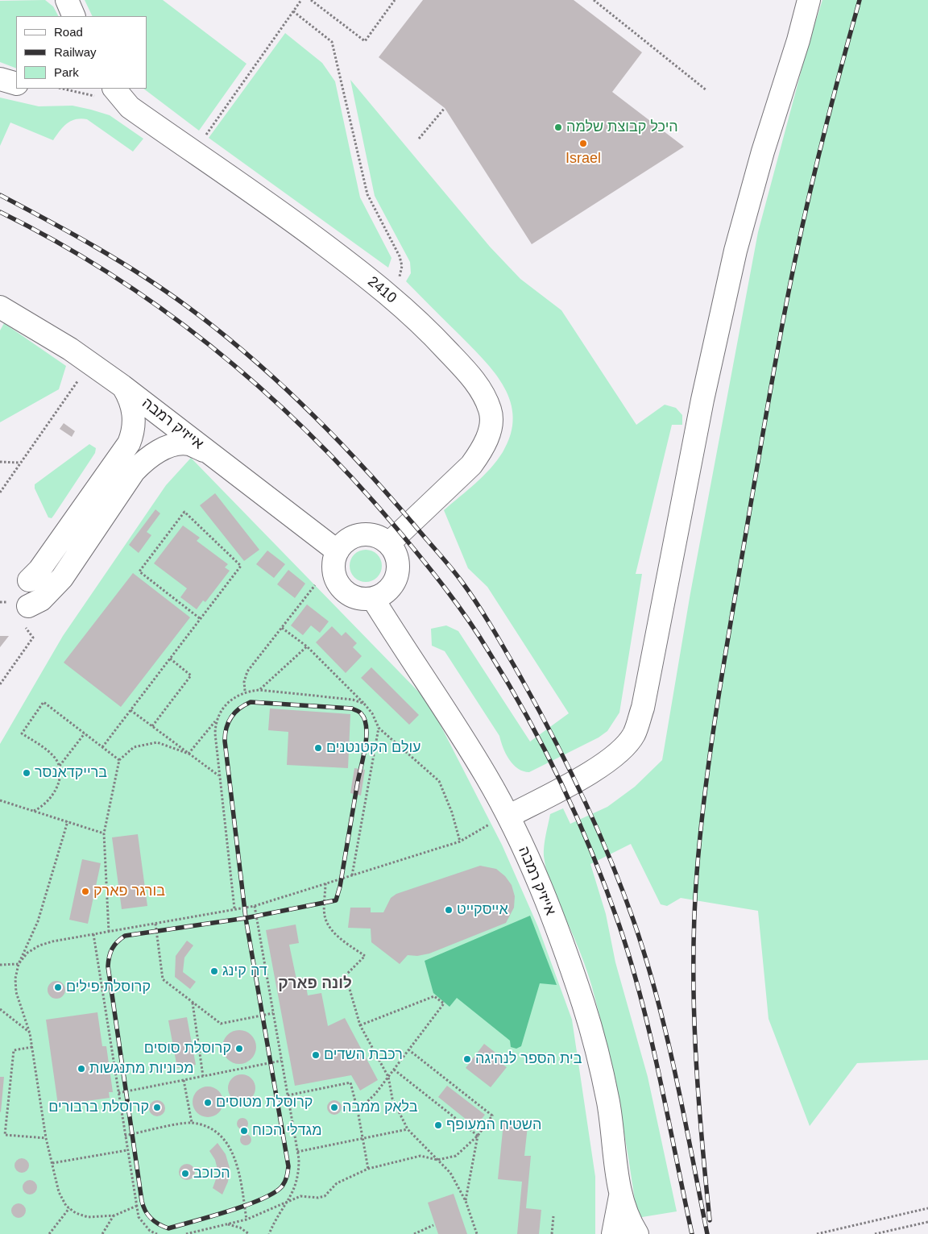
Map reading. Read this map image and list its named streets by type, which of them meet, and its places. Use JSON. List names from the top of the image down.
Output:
{
  "streets": {
    "street": ["2410", "אייזיק רמבה"]
  },
  "crossings": [
    ["2410", "אייזיק רמבה"]
  ],
  "districts": ["לונה פארק"],
  "places": [
    "היכל קבוצת שלמה",
    "Israel",
    "עולם הקטנטנים",
    "ברייקדאנסר",
    "בורגר פארק",
    "אייסקייט",
    "דה קינג",
    "קרוסלת פילים",
    "קרוסלת סוסים",
    "רכבת השדים",
    "בית הספר לנהיגה",
    "מכוניות מתנגשות",
    "קרוסלת מטוסים",
    "קרוסלת ברבורים",
    "בלאק ממבה",
    "השטיח המעופף",
    "מגדלי הכוח",
    "הכוכב"
  ],
  "legend": ["Road", "Railway", "Park"]
}
